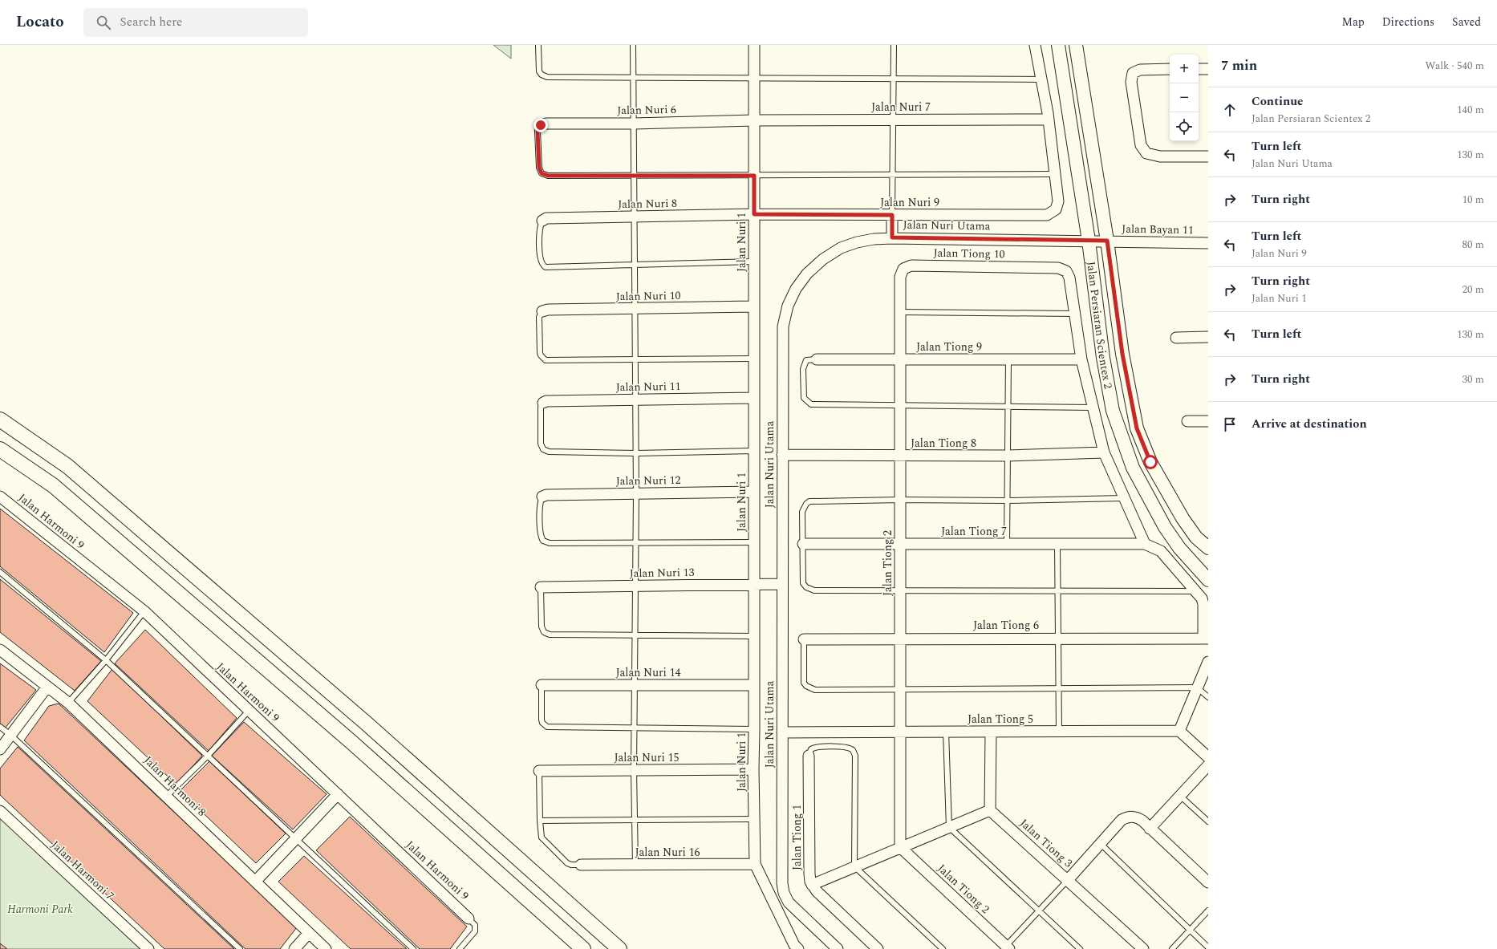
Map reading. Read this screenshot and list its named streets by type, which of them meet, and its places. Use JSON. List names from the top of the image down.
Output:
{
  "streets": {
    "street": [
      "Jalan Nuri 7",
      "Jalan Nuri 6",
      "Jalan Nuri 9",
      "Jalan Nuri 8",
      "Jalan Nuri Utama",
      "Jalan Bayan 11",
      "Jalan Nuri 1",
      "Jalan Tiong 10",
      "Jalan Nuri 10",
      "Jalan Persiaran Scientex 2",
      "Jalan Tiong 9",
      "Jalan Nuri 11",
      "Jalan Tiong 8",
      "Jalan Nuri 12",
      "Jalan Harmoni 9",
      "Jalan Tiong 7",
      "Jalan Tiong 2",
      "Jalan Nuri 13",
      "Jalan Tiong 6",
      "Jalan Nuri 14",
      "Jalan Tiong 5",
      "Jalan Nuri 15",
      "Jalan Harmoni 8",
      "Jalan Tiong 1",
      "Jalan Tiong 3",
      "Jalan Nuri 16",
      "Jalan Harmoni 7"
    ]
  },
  "crossings": [
    ["Jalan Nuri 7", "Jalan Nuri 6"],
    ["Jalan Nuri 7", "Jalan Nuri 1"],
    ["Jalan Nuri 6", "Jalan Nuri 1"],
    ["Jalan Nuri 9", "Jalan Nuri 8"],
    ["Jalan Nuri 9", "Jalan Nuri 1"],
    ["Jalan Nuri 8", "Jalan Nuri 1"],
    ["Jalan Nuri Utama", "Jalan Bayan 11"],
    ["Jalan Nuri Utama", "Jalan Persiaran Scientex 2"],
    ["Jalan Nuri Utama", "Jalan Tiong 8"],
    ["Jalan Nuri Utama", "Jalan Nuri 13"],
    ["Jalan Nuri Utama", "Jalan Tiong 5"],
    ["Jalan Bayan 11", "Jalan Persiaran Scientex 2"],
    ["Jalan Nuri 1", "Jalan Nuri 10"],
    ["Jalan Nuri 1", "Jalan Nuri 11"],
    ["Jalan Nuri 1", "Jalan Nuri 12"],
    ["Jalan Nuri 1", "Jalan Nuri 13"],
    ["Jalan Nuri 1", "Jalan Nuri 14"],
    ["Jalan Nuri 1", "Jalan Nuri 15"],
    ["Jalan Nuri 1", "Jalan Nuri 16"],
    ["Jalan Tiong 10", "Jalan Tiong 2"],
    ["Jalan Tiong 9", "Jalan Tiong 2"],
    ["Jalan Tiong 8", "Jalan Tiong 2"],
    ["Jalan Tiong 7", "Jalan Tiong 2"],
    ["Jalan Tiong 2", "Jalan Tiong 6"],
    ["Jalan Tiong 2", "Jalan Tiong 5"]
  ],
  "parks": ["Harmoni Park"],
  "page": {
    "header": "Locato",
    "search": "Search here",
    "nav": ["Map", "Directions", "Saved"],
    "heading": ["7 min", "Walk · 540 m"],
    "map_buttons": ["+", "−"],
    "list": [
      ["Continue", "Jalan Persiaran Scientex 2", "140 m"],
      ["Turn left", "Jalan Nuri Utama", "130 m"],
      ["Turn right", "10 m"],
      ["Turn left", "Jalan Nuri 9", "80 m"],
      ["Turn right", "Jalan Nuri 1", "20 m"],
      ["Turn left", "130 m"],
      ["Turn right", "30 m"],
      "Arrive at destination"
    ]
  }
}
